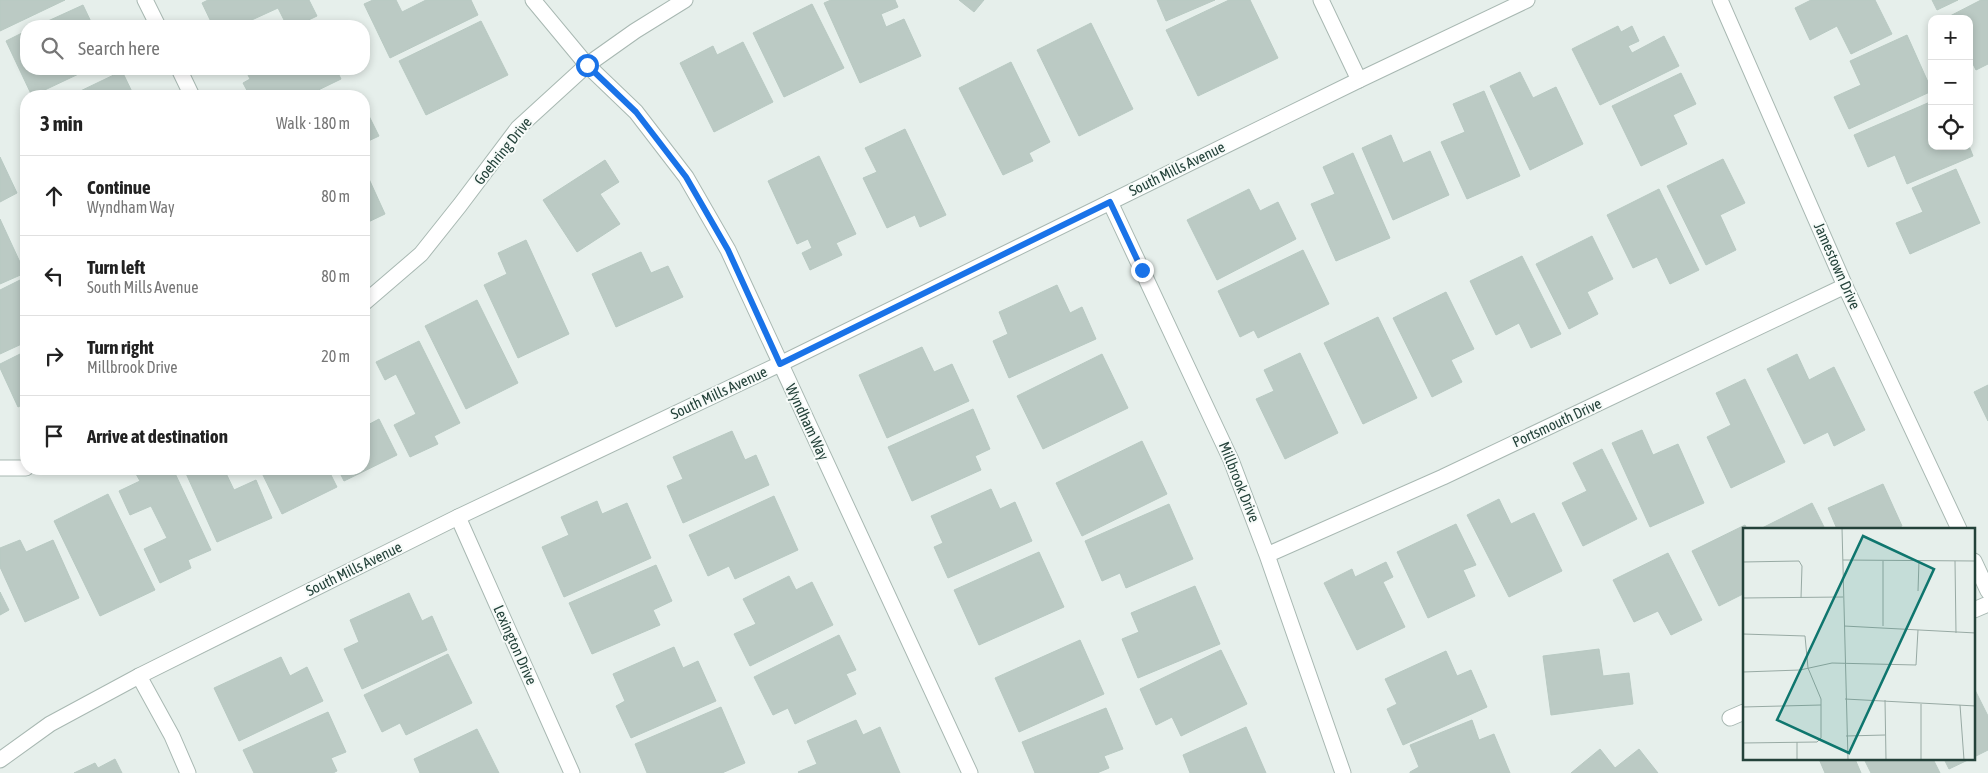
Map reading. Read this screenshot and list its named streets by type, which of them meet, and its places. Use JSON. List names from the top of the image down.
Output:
{
  "streets": {
    "street": [
      "Goehring Drive",
      "South Mills Avenue",
      "Jamestown Drive",
      "Wyndham Way",
      "Portsmouth Drive",
      "Millbrook Drive",
      "Lexington Drive"
    ]
  },
  "crossings": [
    ["Goehring Drive", "Wyndham Way"],
    ["South Mills Avenue", "Wyndham Way"],
    ["South Mills Avenue", "Millbrook Drive"],
    ["South Mills Avenue", "Lexington Drive"],
    ["Jamestown Drive", "Portsmouth Drive"],
    ["Portsmouth Drive", "Millbrook Drive"]
  ],
  "page": {
    "map_buttons": ["+", "−"],
    "search": "Search here",
    "heading": ["3 min", "Walk · 180 m"],
    "list": [
      ["Continue", "Wyndham Way", "80 m"],
      ["Turn left", "South Mills Avenue", "80 m"],
      ["Turn right", "Millbrook Drive", "20 m"],
      "Arrive at destination"
    ]
  }
}
